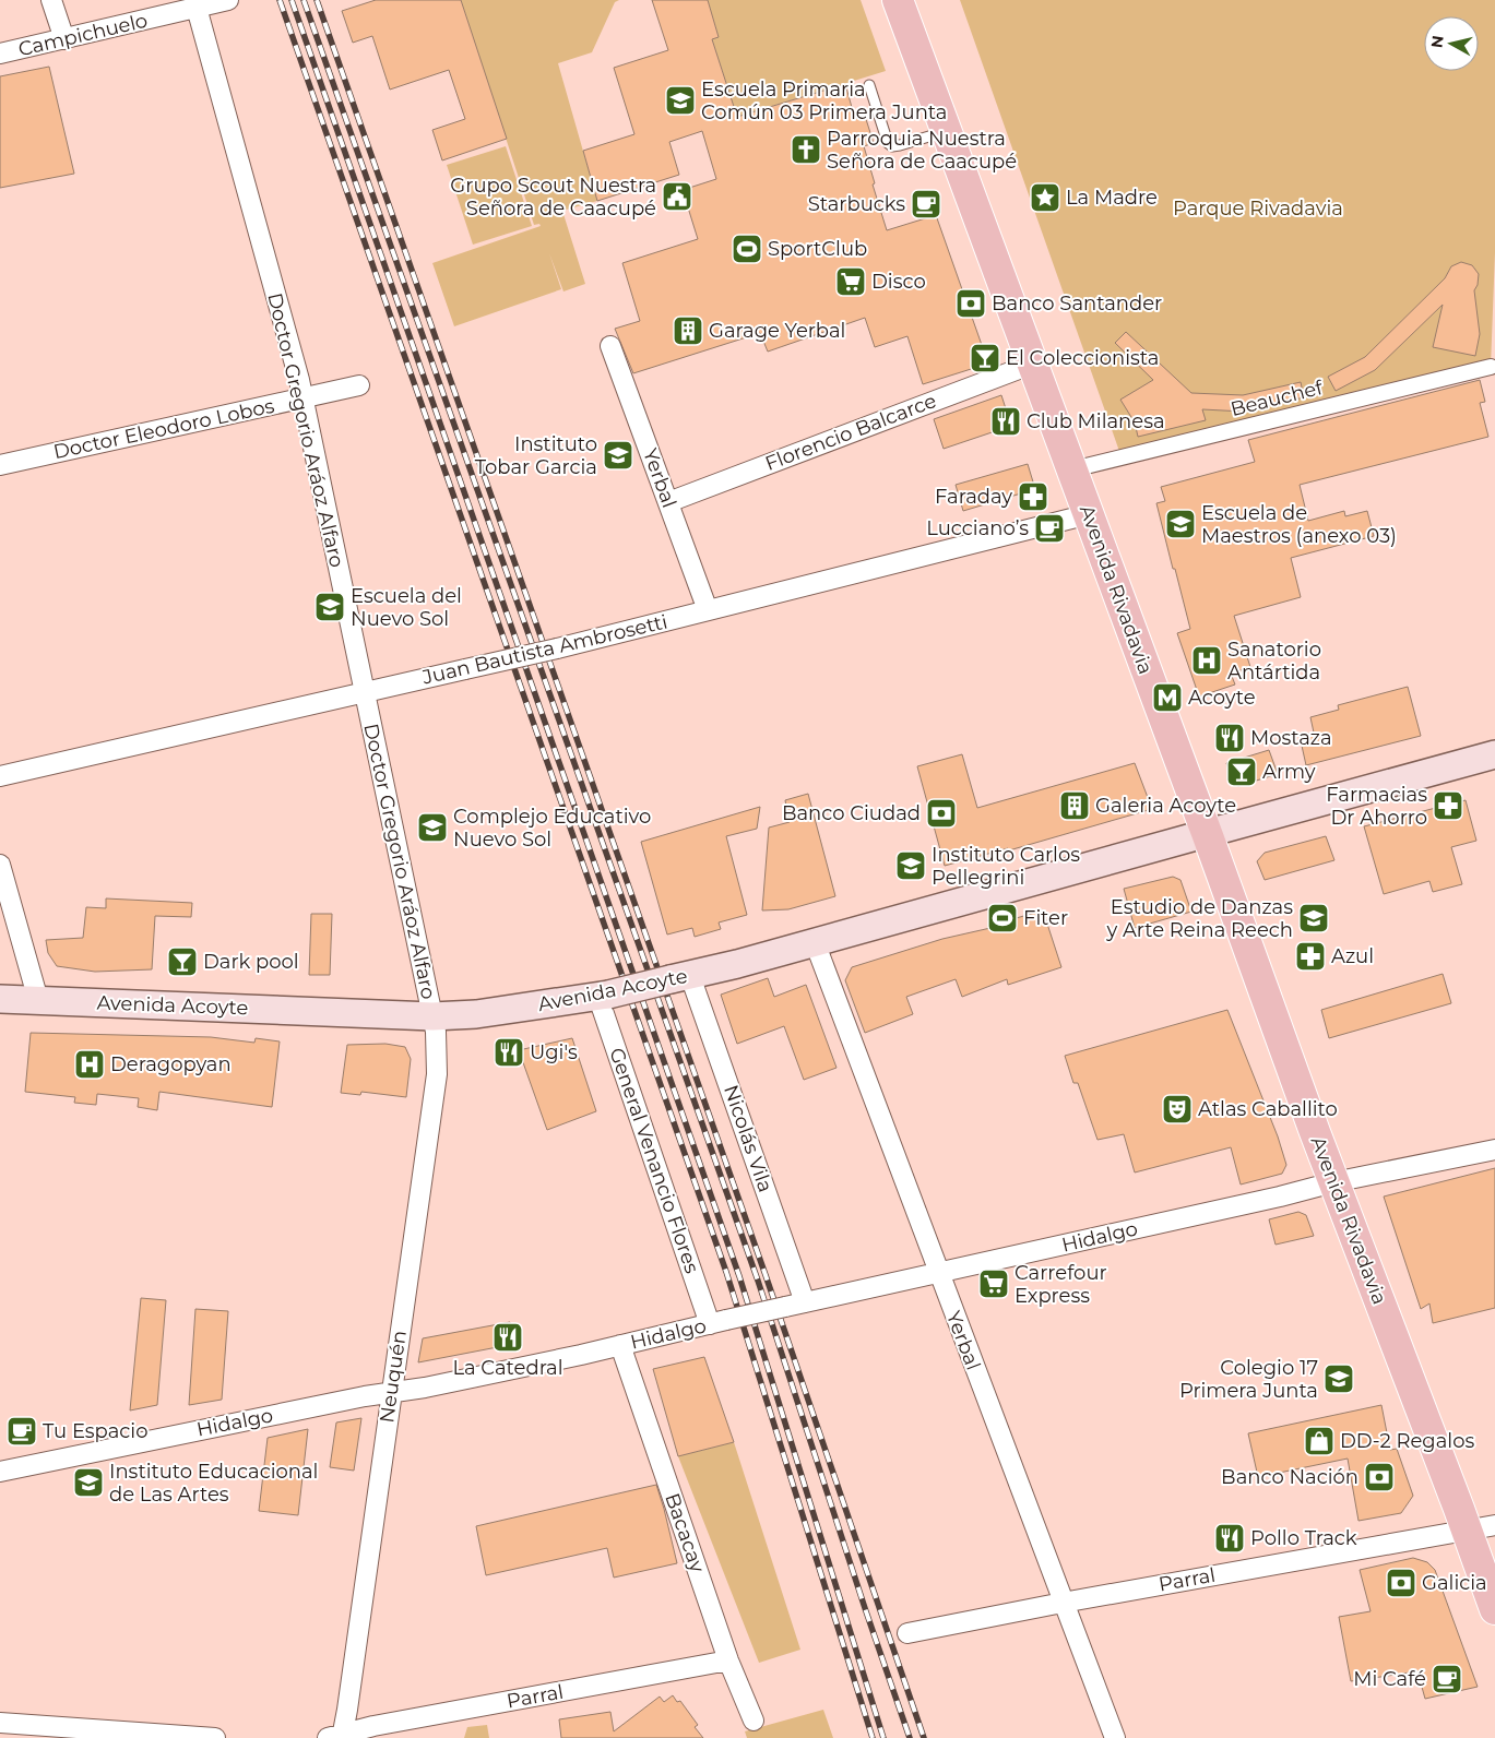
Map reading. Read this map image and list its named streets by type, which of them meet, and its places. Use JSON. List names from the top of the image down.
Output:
{
  "streets": {
    "main road": ["Avenida Rivadavia", "Avenida Acoyte"],
    "street": [
      "Campichuelo",
      "Beauchef",
      "Doctor Eleodoro Lobos",
      "Doctor Gregorio Aráoz Alfaro",
      "Florencio Balcarce",
      "Yerbal",
      "Juan Bautista Ambrosetti",
      "Nicolás Vila",
      "General Venancio Flores",
      "Hidalgo",
      "Neuquén",
      "Bacacay",
      "Parral"
    ]
  },
  "crossings": [
    ["Campichuelo", "Doctor Gregorio Aráoz Alfaro"],
    ["Beauchef", "Avenida Rivadavia"],
    ["Doctor Eleodoro Lobos", "Doctor Gregorio Aráoz Alfaro"],
    ["Doctor Gregorio Aráoz Alfaro", "Juan Bautista Ambrosetti"],
    ["Doctor Gregorio Aráoz Alfaro", "Avenida Acoyte"],
    ["Doctor Gregorio Aráoz Alfaro", "Neuquén"],
    ["Florencio Balcarce", "Yerbal"],
    ["Florencio Balcarce", "Avenida Rivadavia"],
    ["Yerbal", "Juan Bautista Ambrosetti"],
    ["Yerbal", "Avenida Acoyte"],
    ["Yerbal", "Hidalgo"],
    ["Yerbal", "Parral"],
    ["Avenida Rivadavia", "Juan Bautista Ambrosetti"],
    ["Avenida Rivadavia", "Avenida Acoyte"],
    ["Avenida Rivadavia", "Hidalgo"],
    ["Avenida Rivadavia", "Parral"],
    ["Avenida Acoyte", "Nicolás Vila"],
    ["Avenida Acoyte", "General Venancio Flores"],
    ["Avenida Acoyte", "Neuquén"],
    ["Nicolás Vila", "Hidalgo"],
    ["General Venancio Flores", "Hidalgo"],
    ["Hidalgo", "Neuquén"],
    ["Hidalgo", "Bacacay"],
    ["Neuquén", "Parral"],
    ["Bacacay", "Parral"]
  ],
  "parks": ["Parque Rivadavia"],
  "places": {
    "school or university": [
      "Escuela Primaria Común 03 Primera Junta",
      "Instituto Tobar Garcia",
      "Escuela de Maestros (anexo 03)",
      "Escuela del Nuevo Sol",
      "Complejo Educativo Nuevo Sol",
      "Instituto Carlos Pellegrini",
      "Estudio de Danzas y Arte Reina Reech",
      "Colegio 17 Primera Junta",
      "Instituto Educacional de Las Artes"
    ],
    "church": ["Parroquia Nuestra Señora de Caacupé"],
    "public building": ["Grupo Scout Nuestra Señora de Caacupé"],
    "place": ["La Madre"],
    "cafe": [
      "Starbucks",
      "Lucciano’s",
      "Tu Espacio",
      "Mi Café"
    ],
    "sports": ["SportClub", "Fiter"],
    "supermarket": ["Disco", "Carrefour Express"],
    "bank": [
      "Banco Santander",
      "Banco Ciudad",
      "Banco Nación",
      "Galicia"
    ],
    "building": ["Garage Yerbal", "Galeria Acoyte"],
    "bar": ["El Coleccionista", "Army", "Dark pool"],
    "restaurant": [
      "Club Milanesa",
      "Mostaza",
      "Ugi's",
      "La Catedral",
      "Pollo Track"
    ],
    "pharmacy": ["Faraday", "Farmacias Dr Ahorro", "Azul"],
    "hospital": ["Sanatorio Antártida", "Deragopyan"],
    "metro station": ["Acoyte"],
    "theatre": ["Atlas Caballito"],
    "shop": ["DD-2 Regalos"]
  },
  "north": "left"
}
